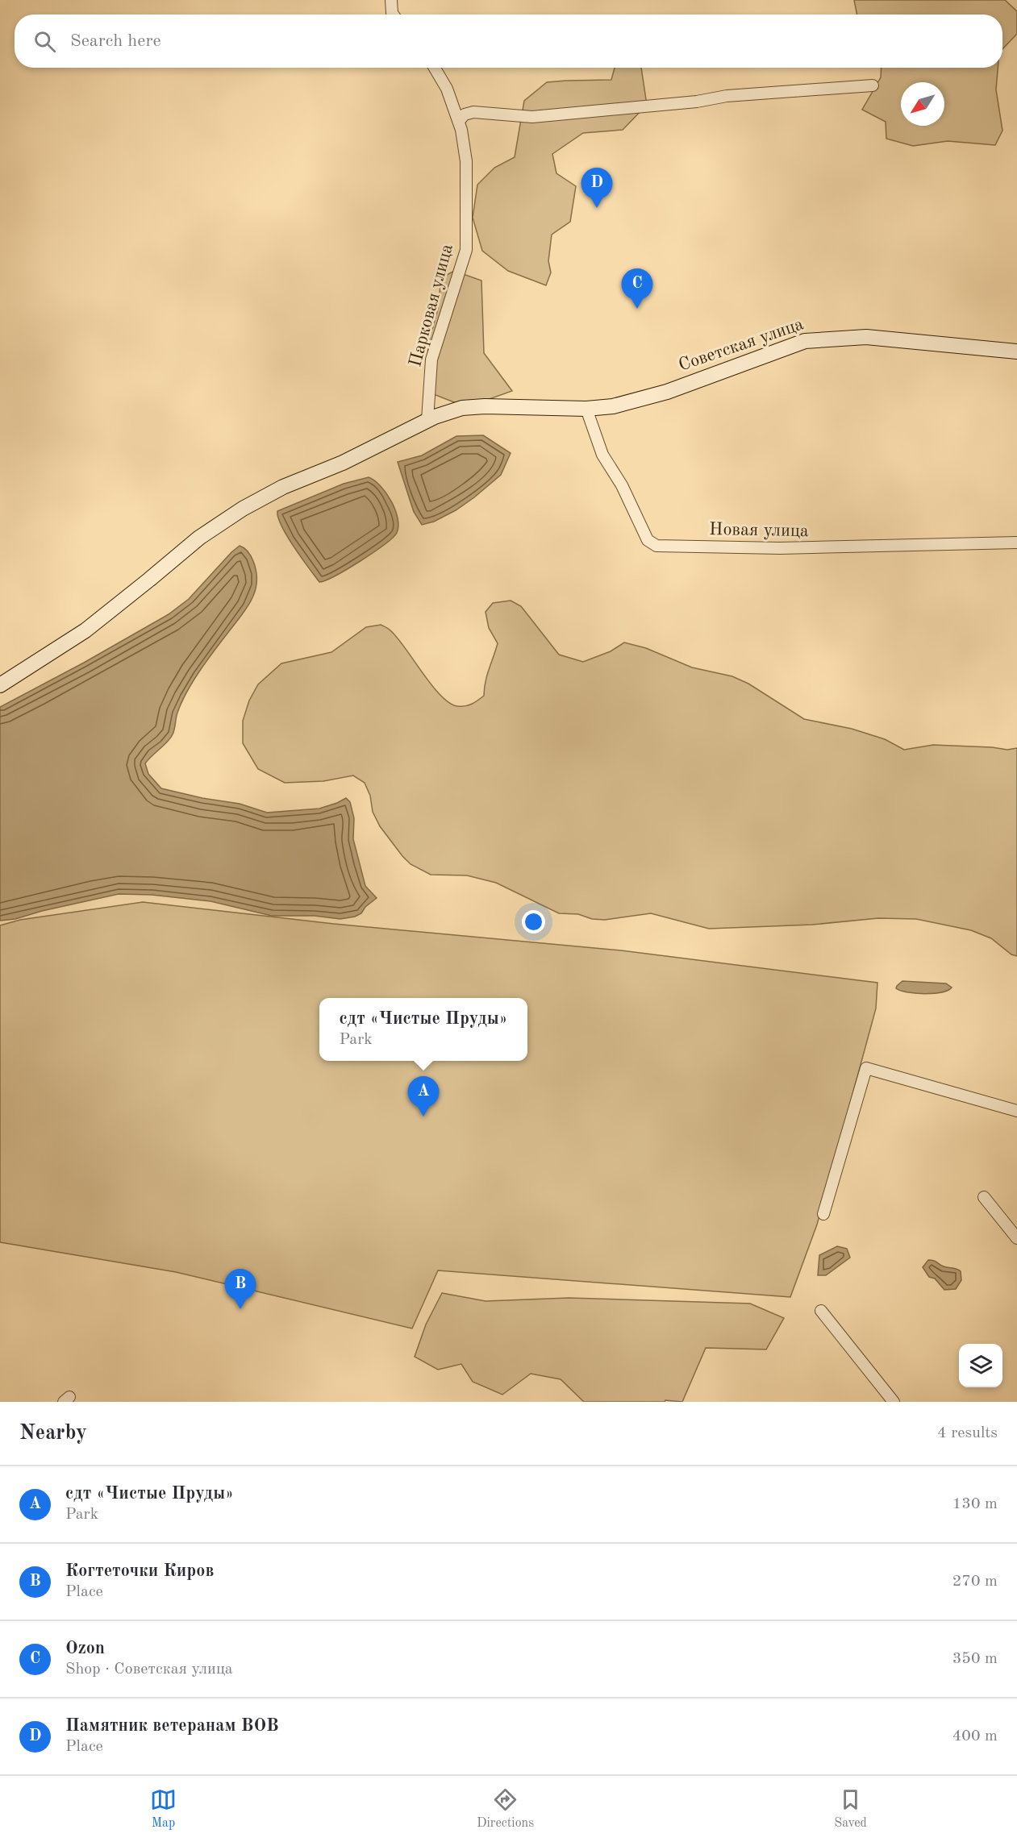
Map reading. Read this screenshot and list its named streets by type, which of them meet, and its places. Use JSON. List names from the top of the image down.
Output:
{
  "streets": {
    "main road": ["Советская улица"],
    "street": ["Парковая улица", "Новая улица"]
  },
  "crossings": [
    ["Парковая улица", "Советская улица"],
    ["Советская улица", "Новая улица"]
  ],
  "north": "bottom left",
  "page": {
    "search": "Search here",
    "pins": [
      "D",
      "C",
      "A",
      "B"
    ],
    "popup": ["сдт «Чистые Пруды»", "Park"],
    "heading": ["Nearby", "4 results"],
    "list": [
      {
        "mark": "A",
        "name": "сдт «Чистые Пруды»",
        "note": "Park",
        "value": "130 m"
      },
      {
        "mark": "B",
        "name": "Когтеточки Киров",
        "note": "Place",
        "value": "270 m"
      },
      {
        "mark": "C",
        "name": "Ozon",
        "note": "Shop · Советская улица",
        "value": "350 m"
      },
      {
        "mark": "D",
        "name": "Памятник ветеранам ВОВ",
        "note": "Place",
        "value": "400 m"
      }
    ],
    "nav": ["Map", "Directions", "Saved"]
  }
}
